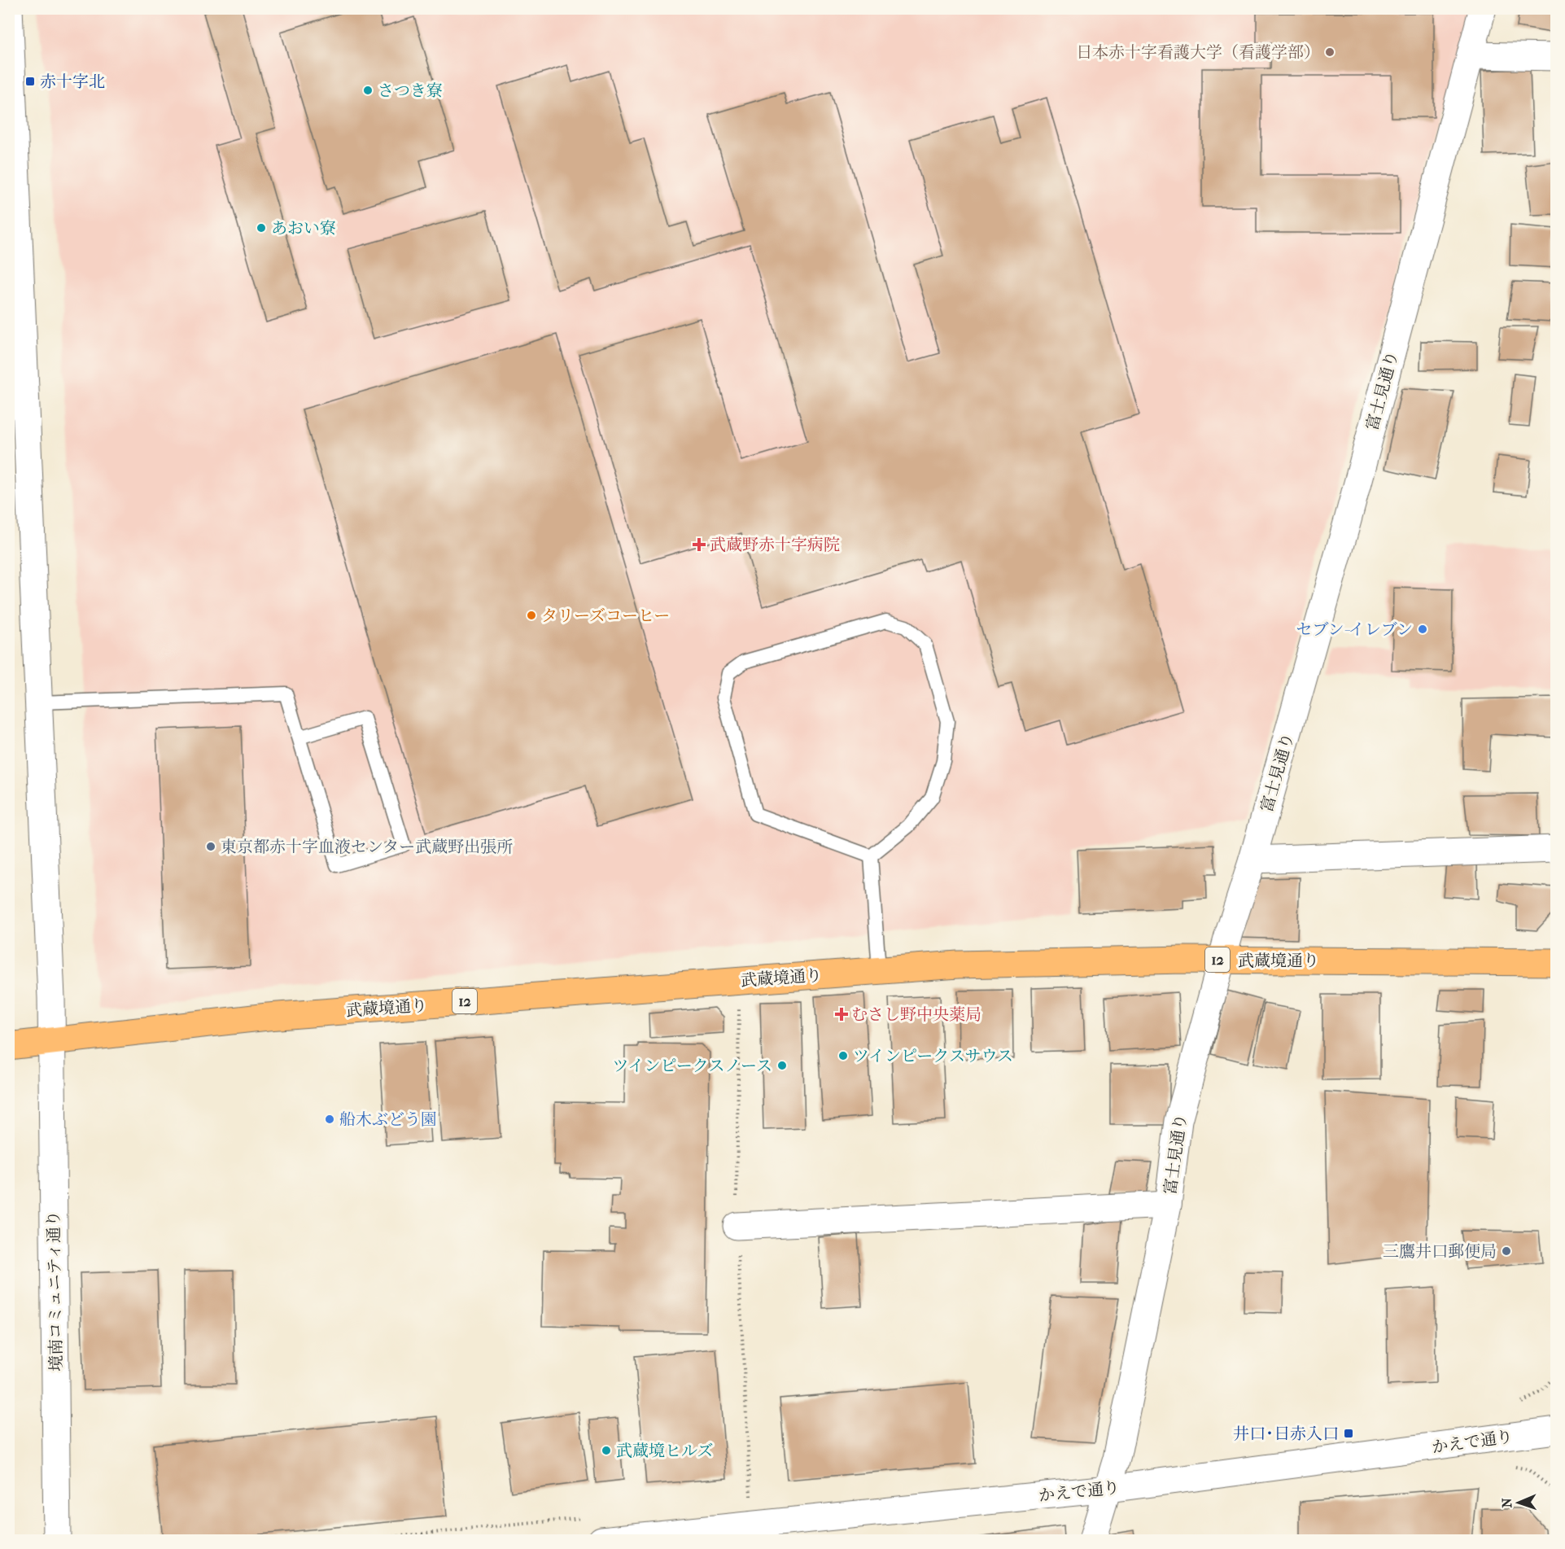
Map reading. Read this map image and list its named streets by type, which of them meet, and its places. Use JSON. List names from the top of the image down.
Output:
{
  "streets": {
    "main road": ["12", "武蔵境通り"],
    "street": ["富士見通り", "境南コミュニティ通り", "かえで通り"]
  },
  "crossings": [
    ["富士見通り", "武蔵境通り"],
    ["富士見通り", "かえで通り"],
    ["武蔵境通り", "境南コミュニティ通り"]
  ],
  "places": {
    "other": [
      "日本赤十字看護大学（看護学部）",
      "さつき寮",
      "あおい寮",
      "タリーズコーヒー",
      "セブン-イレブン",
      "東京都赤十字血液センター武蔵野出張所",
      "ツインピークスサウス",
      "ツインピークスノース",
      "船木ぶどう園",
      "三鷹井口郵便局",
      "武蔵境ヒルズ"
    ],
    "transit": ["赤十字北", "井口･日赤入口"],
    "health": ["武蔵野赤十字病院", "むさし野中央薬局"]
  },
  "north": "left"
}
